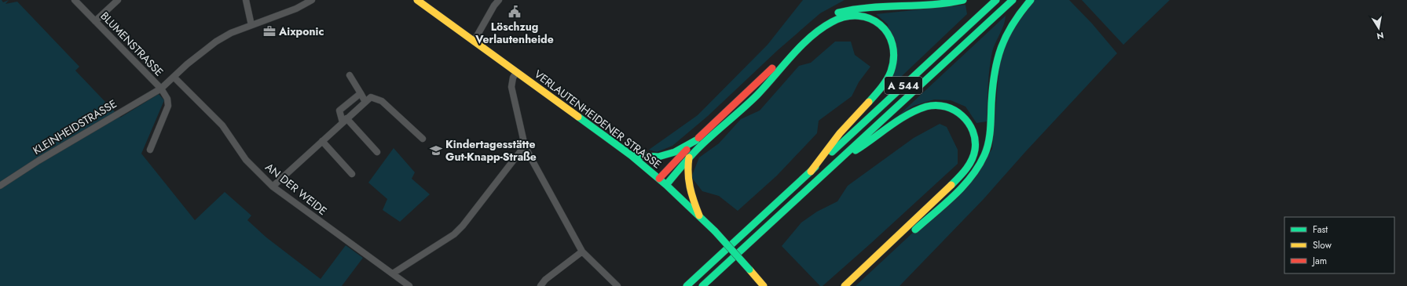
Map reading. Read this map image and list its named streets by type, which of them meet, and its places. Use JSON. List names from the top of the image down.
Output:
{
  "streets": {
    "main road": ["A 544", "VERLAUTENHEIDENER STRASSE"],
    "street": ["BLUMENSTRASSE", "KLEINHEIDSTRASSE", "AN DER WEIDE"]
  },
  "crossings": [
    ["BLUMENSTRASSE", "KLEINHEIDSTRASSE"],
    ["KLEINHEIDSTRASSE", "AN DER WEIDE"]
  ],
  "places": {
    "public building": ["Löschzug Verlautenheide"],
    "office": ["Aixponic"],
    "school or university": ["Kindertagesstätte Gut-Knapp-Straße"]
  },
  "legend": ["Fast", "Slow", "Jam"],
  "north": "bottom"
}
